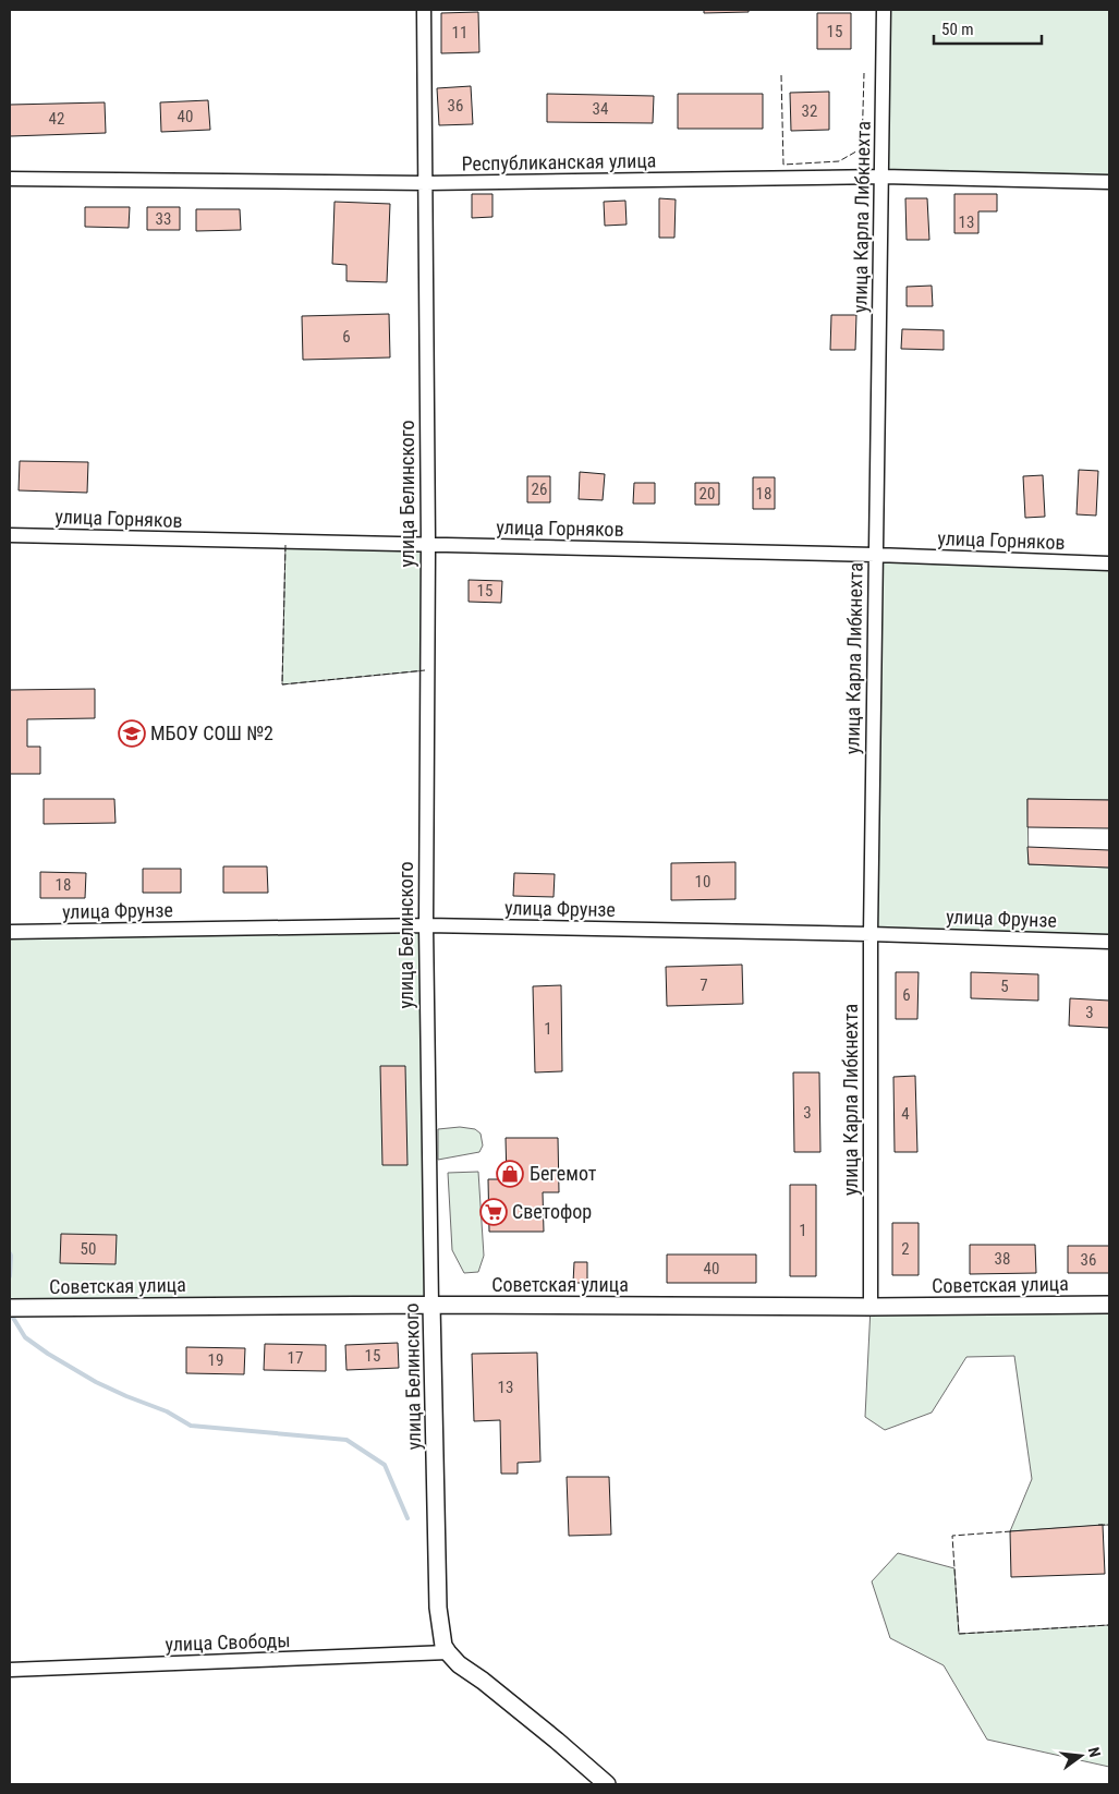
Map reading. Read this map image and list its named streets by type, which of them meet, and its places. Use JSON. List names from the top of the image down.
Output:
{
  "streets": {
    "street": [
      "Республиканская улица",
      "улица Карла Либкнехта",
      "улица Белинского",
      "улица Горняков",
      "улица Фрунзе",
      "Советская улица",
      "улица Свободы"
    ]
  },
  "crossings": [
    ["Республиканская улица", "улица Карла Либкнехта"],
    ["Республиканская улица", "улица Белинского"],
    ["улица Карла Либкнехта", "улица Горняков"],
    ["улица Карла Либкнехта", "улица Фрунзе"],
    ["улица Карла Либкнехта", "Советская улица"],
    ["улица Белинского", "улица Горняков"],
    ["улица Белинского", "улица Фрунзе"],
    ["улица Белинского", "Советская улица"],
    ["улица Белинского", "улица Свободы"]
  ],
  "places": {
    "school or university": ["МБОУ СОШ №2"],
    "shop": ["Бегемот"],
    "supermarket": ["Светофор"]
  },
  "house_numbers": [
    "15",
    "11",
    "36",
    "34",
    "32",
    "40",
    "42",
    "33",
    "13",
    "6",
    "26",
    "20",
    "18",
    "15",
    "10",
    "18",
    "7",
    "5",
    "6",
    "3",
    "1",
    "3",
    "4",
    "1",
    "50",
    "2",
    "38",
    "36",
    "40",
    "15",
    "17",
    "19",
    "13"
  ],
  "scale_bar": "50 m",
  "north": "right"
}
